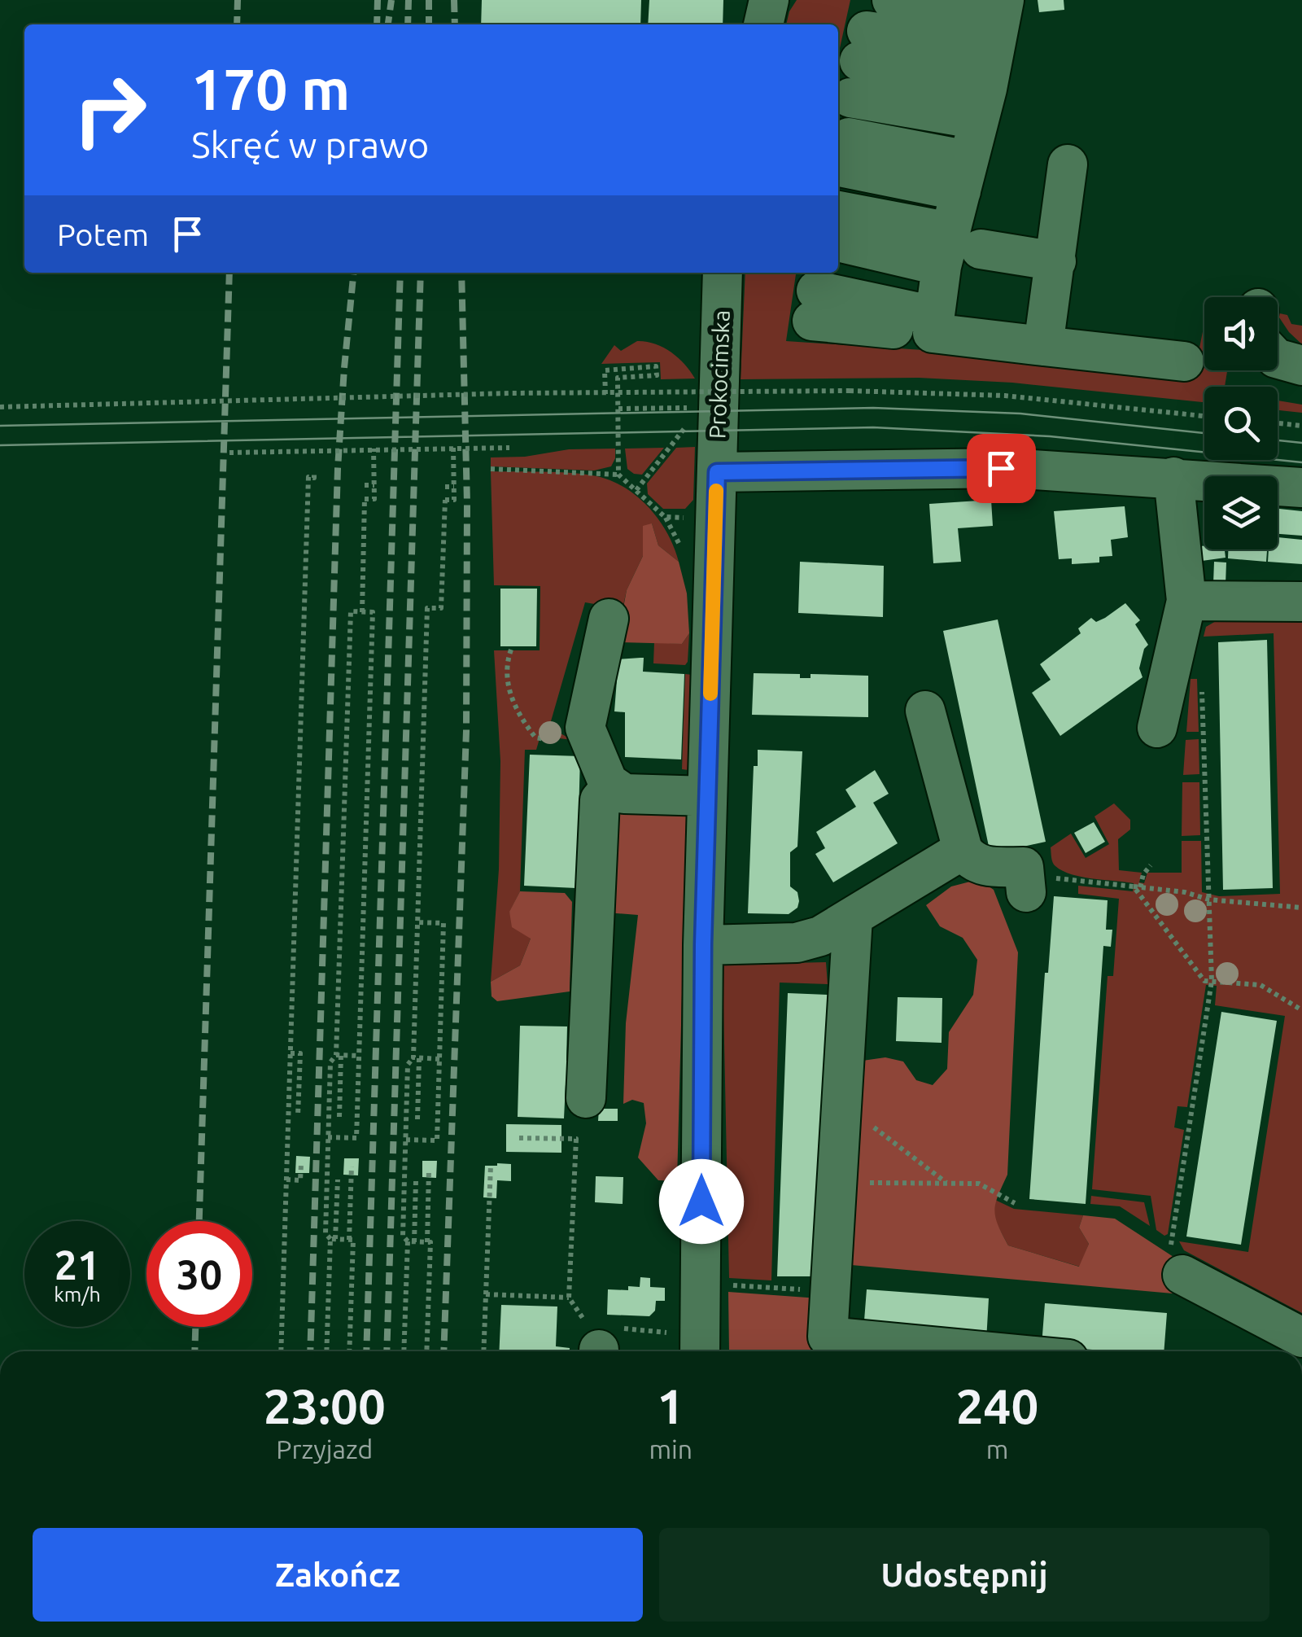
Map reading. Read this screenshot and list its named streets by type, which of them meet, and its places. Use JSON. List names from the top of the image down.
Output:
{
  "streets": {
    "street": ["Prokocimska"]
  },
  "page": {
    "turn": ["170 m", "Skręć w prawo"],
    "then": "Potem",
    "speed": "21 km/h",
    "limit": "30",
    "eta": [
      "23:00",
      "Przyjazd",
      "1",
      "min",
      "240",
      "m"
    ],
    "buttons": ["Zakończ", "Udostępnij"]
  }
}
